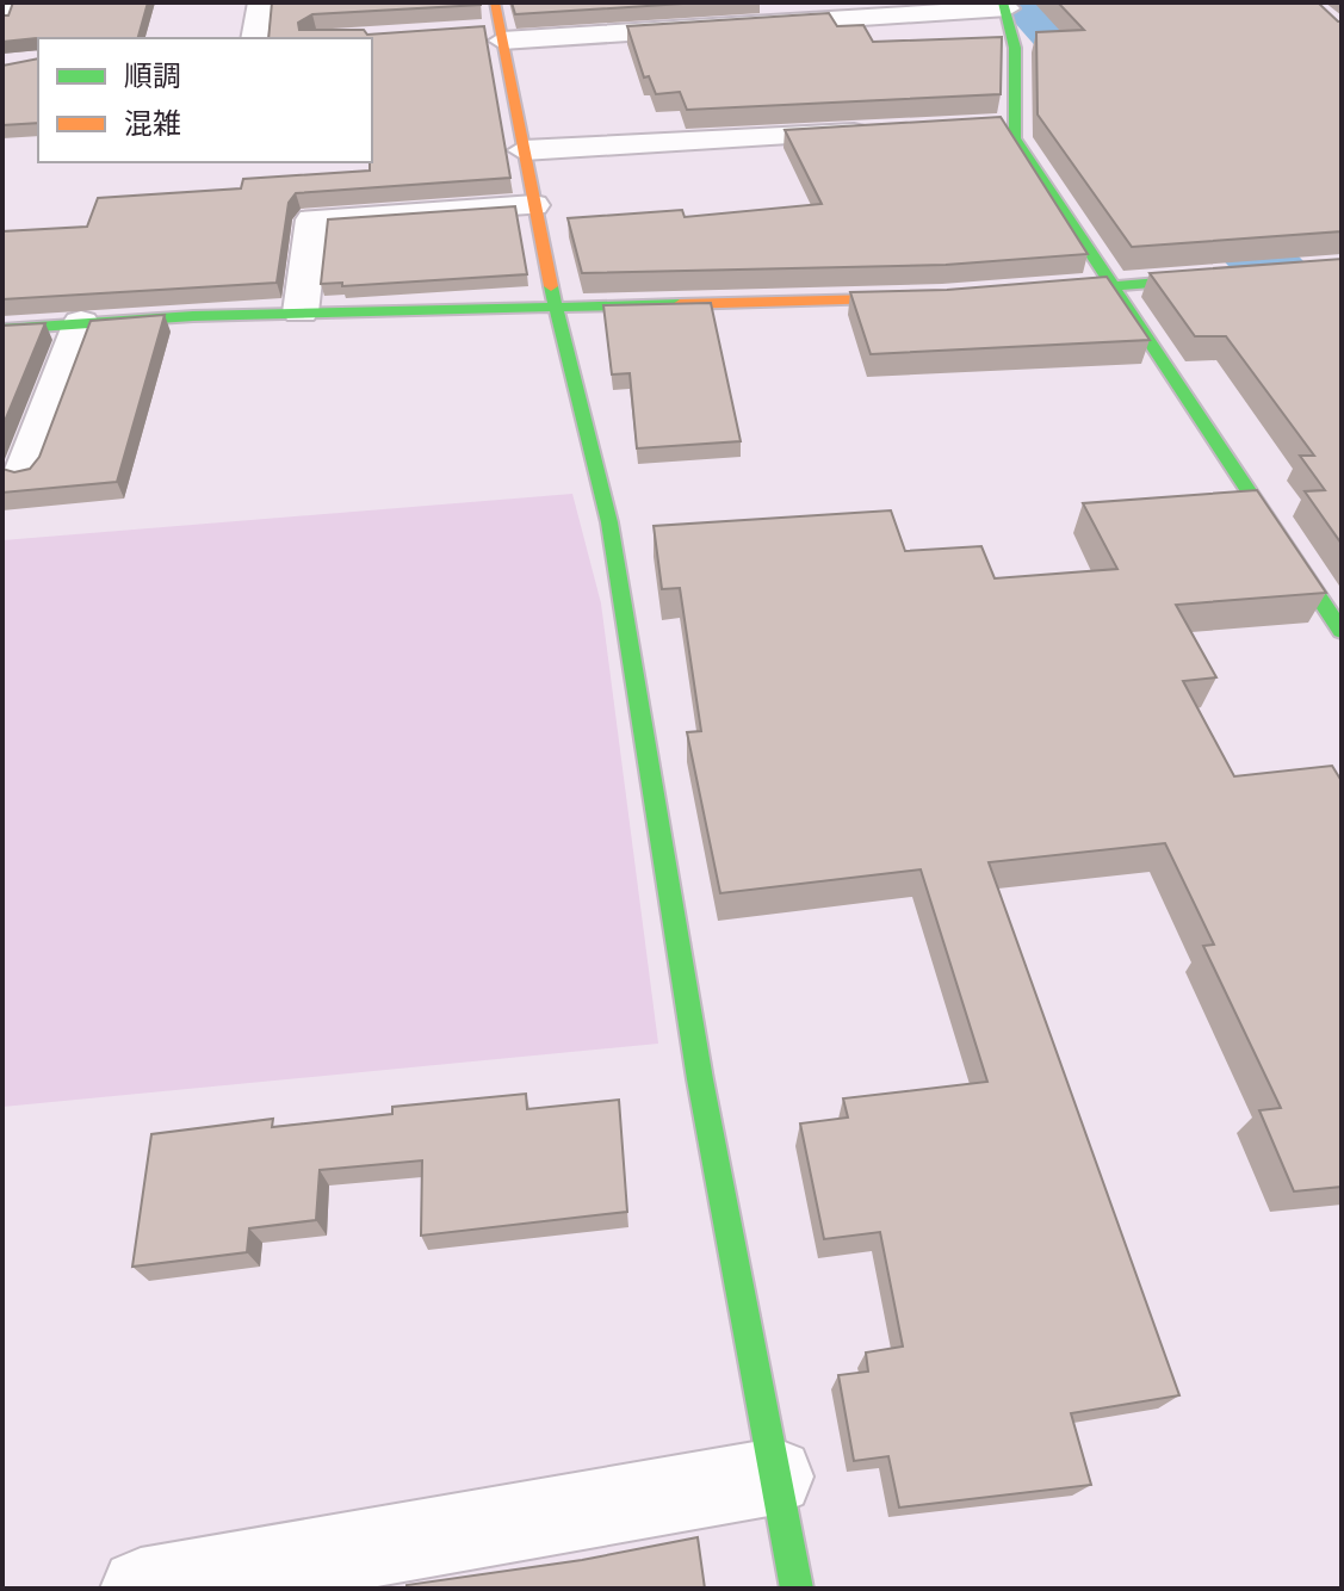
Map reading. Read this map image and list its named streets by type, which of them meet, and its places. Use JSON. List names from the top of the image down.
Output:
{
  "legend": ["順調", "混雑"]
}
